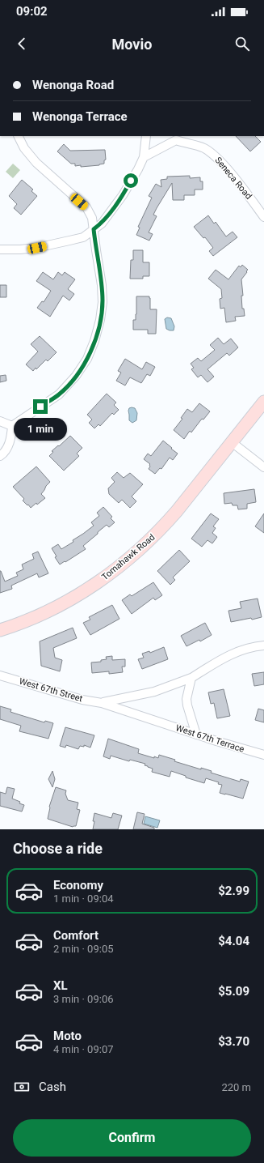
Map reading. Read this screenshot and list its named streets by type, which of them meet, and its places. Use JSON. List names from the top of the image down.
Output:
{
  "streets": {
    "street": [
      "Seneca Road",
      "Tomahawk Road",
      "West 67th Street",
      "West 67th Terrace"
    ]
  },
  "crossings": [
    ["West 67th Street", "West 67th Terrace"]
  ],
  "page": {
    "status": "09:02",
    "header": "Movio",
    "banner": ["Wenonga Road", "Wenonga Terrace"],
    "bubble": "1 min",
    "heading": "Choose a ride",
    "list": [
      {
        "name": "Economy",
        "note": "1 min · 09:04",
        "value": "$2.99"
      },
      {
        "name": "Comfort",
        "note": "2 min · 09:05",
        "value": "$4.04"
      },
      {
        "name": "XL",
        "note": "3 min · 09:06",
        "value": "$5.09"
      },
      {
        "name": "Moto",
        "note": "4 min · 09:07",
        "value": "$3.70"
      }
    ],
    "pay": ["Cash", "220 m"],
    "buttons": "Confirm"
  }
}
